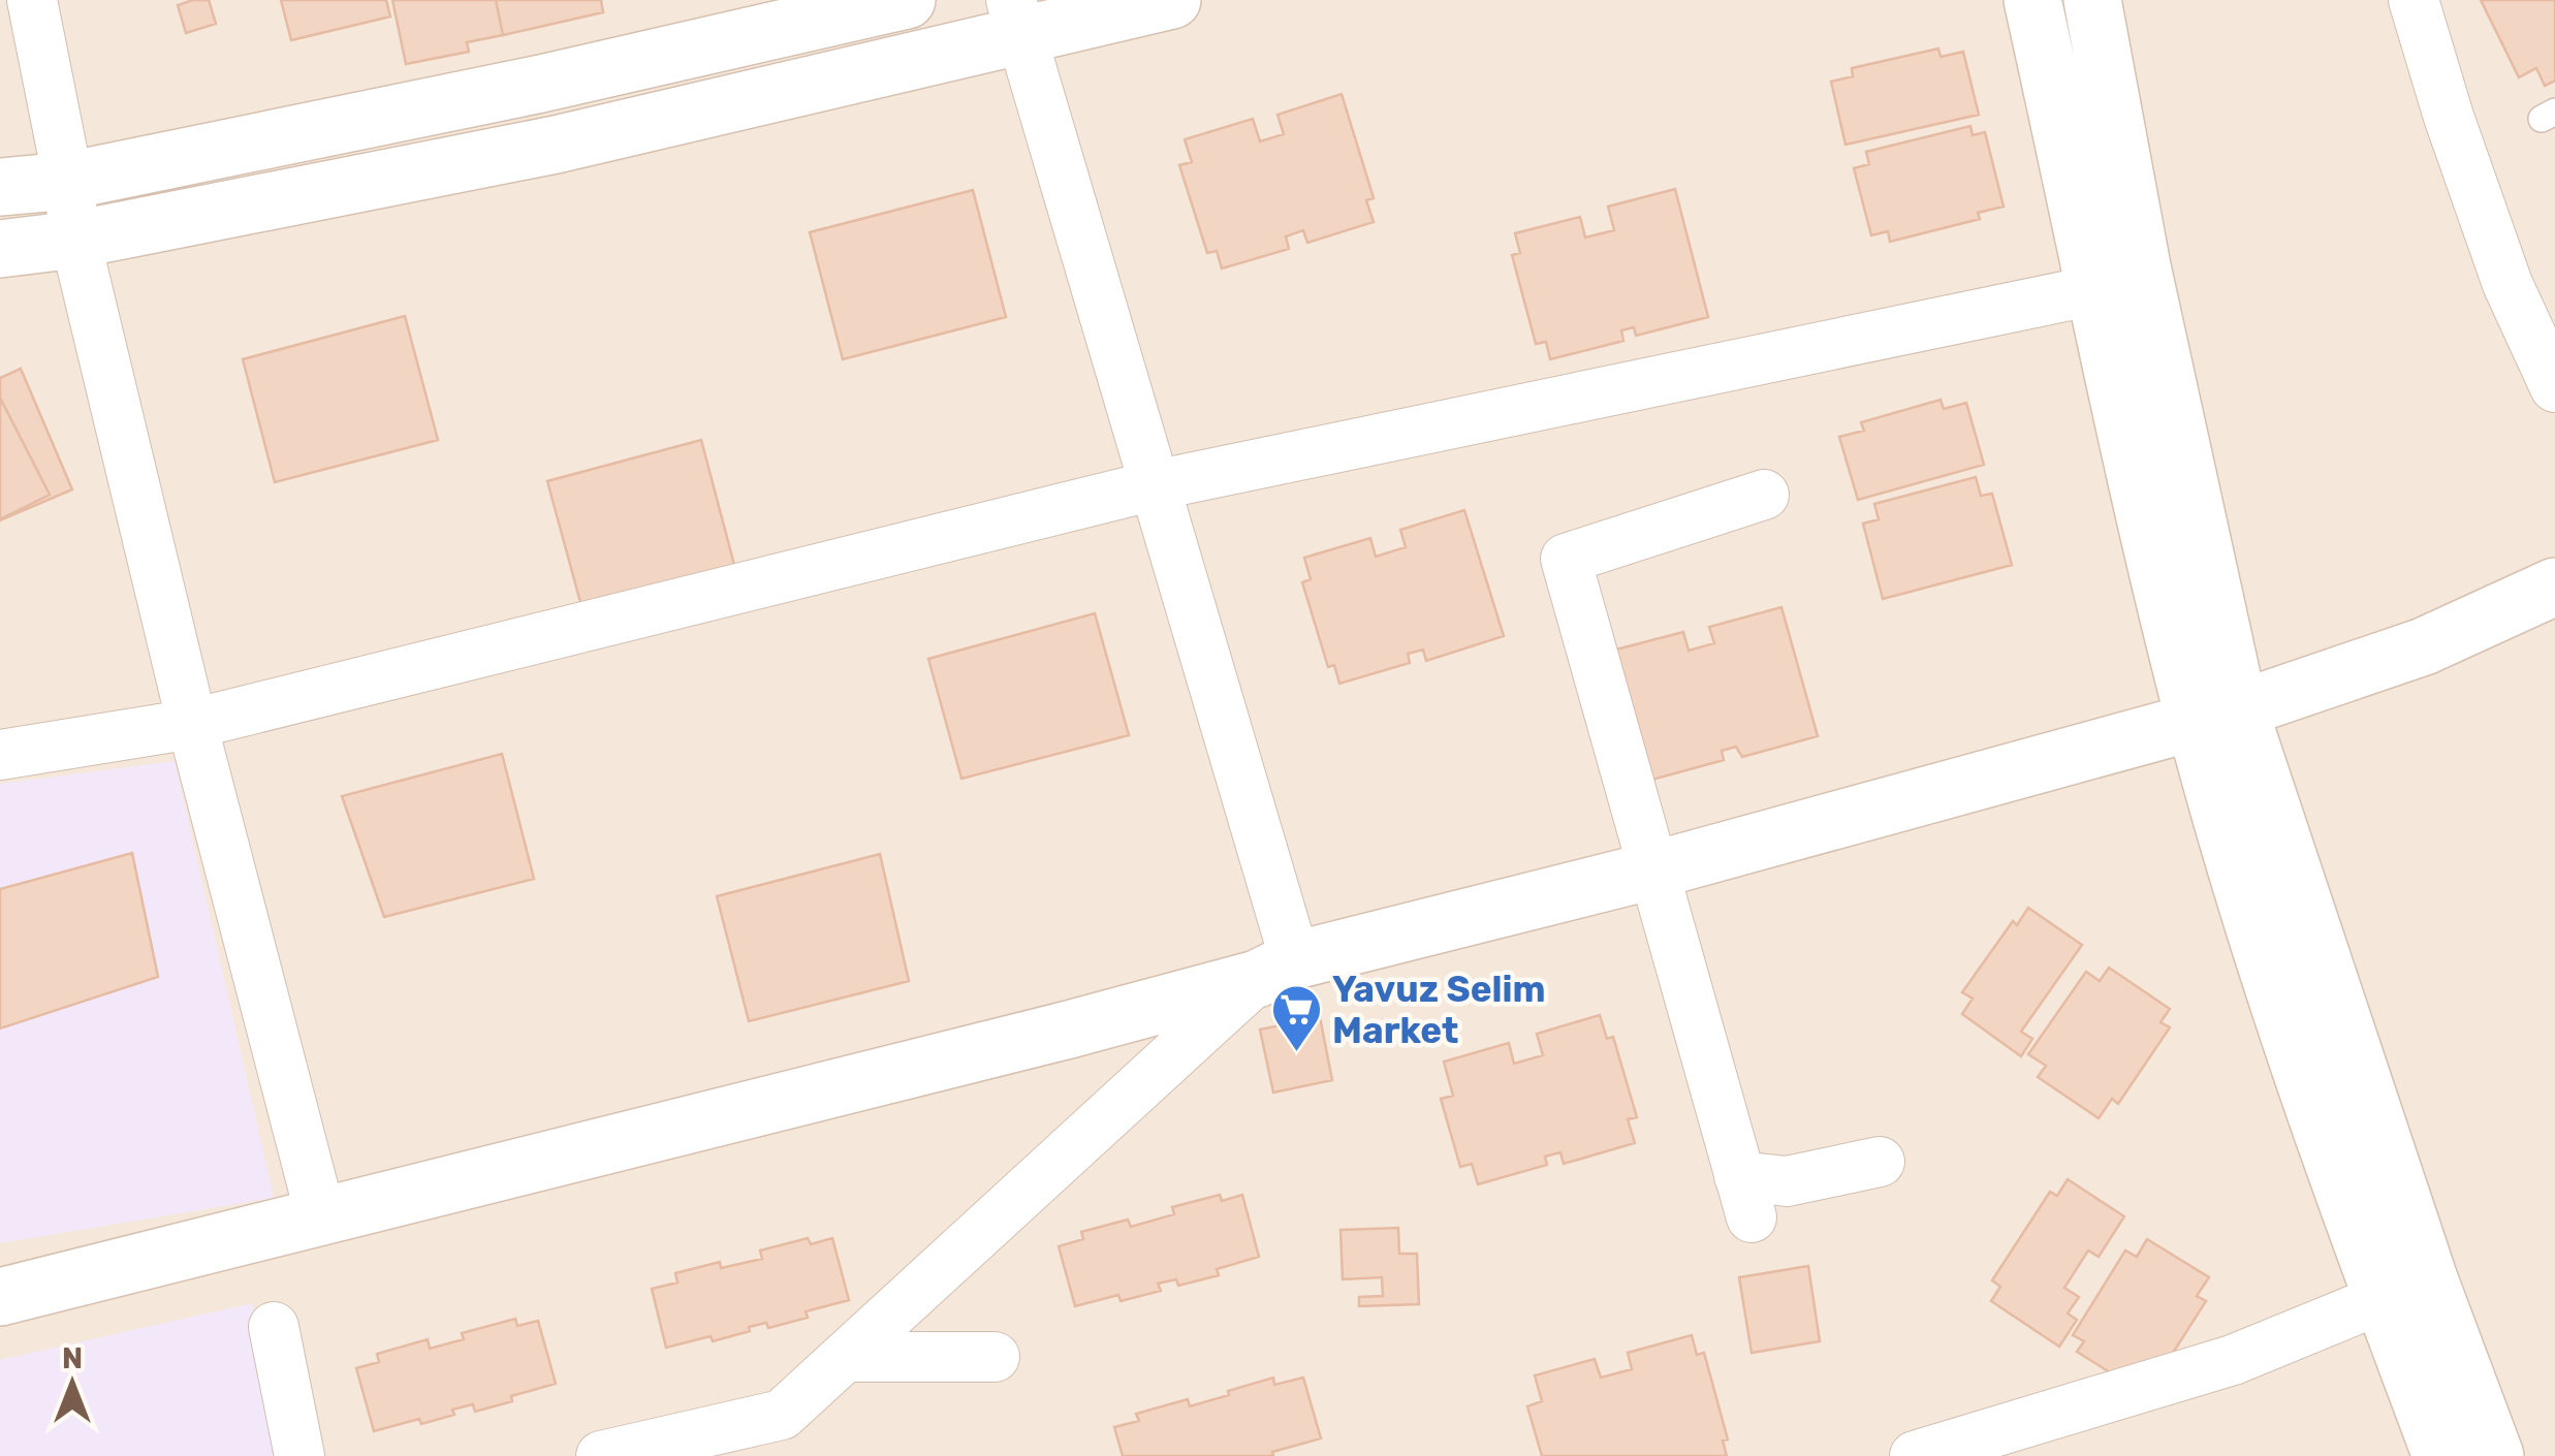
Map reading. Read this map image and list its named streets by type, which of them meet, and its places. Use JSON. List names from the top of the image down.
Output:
{
  "places": {
    "supermarket": ["Yavuz Selim Market"]
  },
  "north": "top"
}
